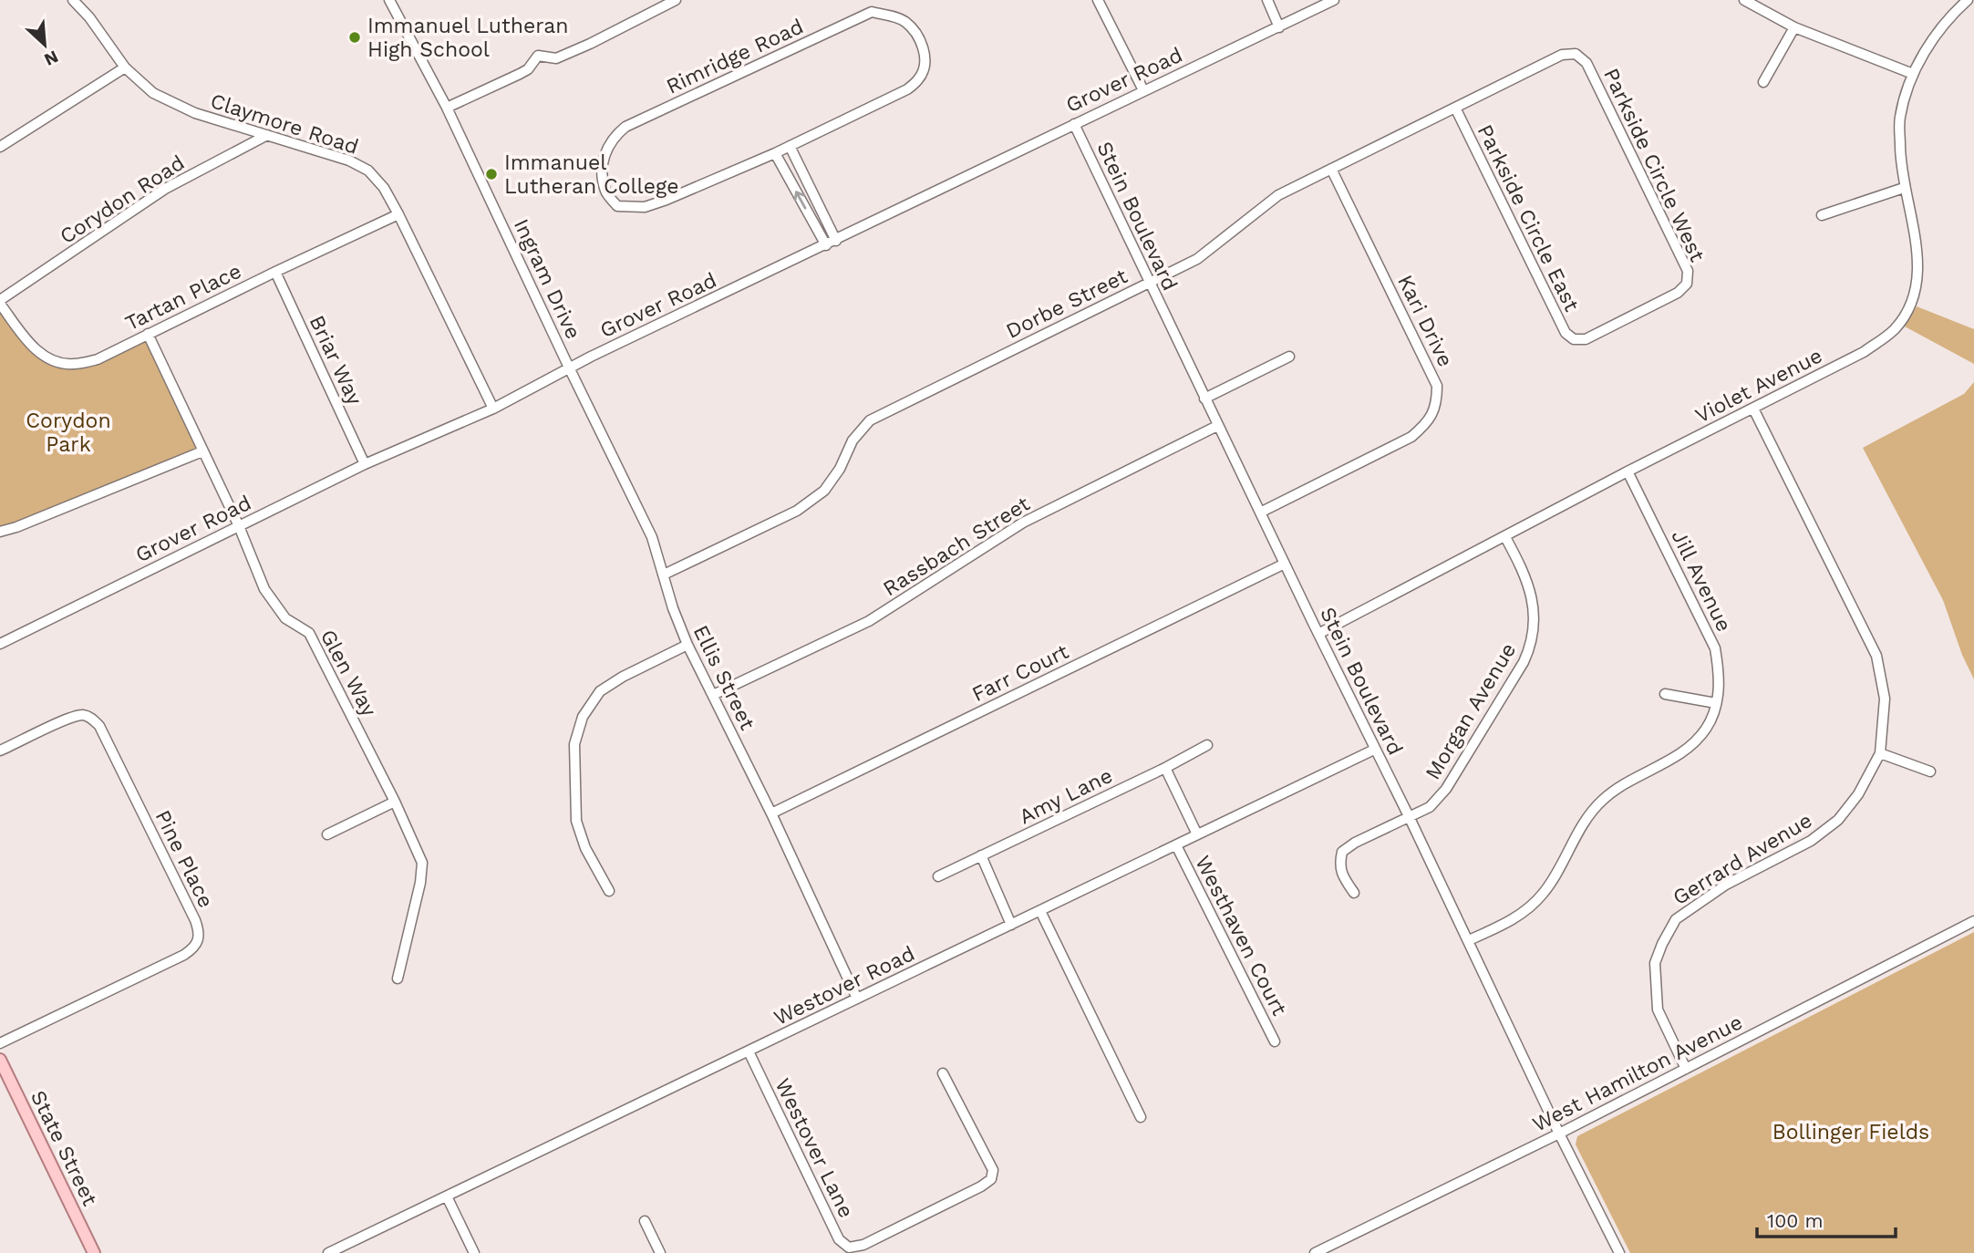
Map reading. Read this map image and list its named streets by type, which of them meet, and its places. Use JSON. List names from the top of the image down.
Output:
{
  "streets": {
    "main road": ["State Street"],
    "street": [
      "Rimridge Road",
      "Grover Road",
      "Claymore Road",
      "Parkside Circle West",
      "Corydon Road",
      "Stein Boulevard",
      "Parkside Circle East",
      "Ingram Drive",
      "Tartan Place",
      "Dorbe Street",
      "Kari Drive",
      "Briar Way",
      "Violet Avenue",
      "Rassbach Street",
      "Jill Avenue",
      "Glen Way",
      "Farr Court",
      "Ellis Street",
      "Morgan Avenue",
      "Amy Lane",
      "Pine Place",
      "Gerrard Avenue",
      "Westhaven Court",
      "Westover Road",
      "West Hamilton Avenue",
      "Westover Lane"
    ]
  },
  "crossings": [
    ["Grover Road", "Claymore Road"],
    ["Grover Road", "Stein Boulevard"],
    ["Grover Road", "Ingram Drive"],
    ["Grover Road", "Briar Way"],
    ["Grover Road", "Glen Way"],
    ["Grover Road", "Ellis Street"],
    ["Claymore Road", "Corydon Road"],
    ["Claymore Road", "Tartan Place"],
    ["Parkside Circle West", "Parkside Circle East"],
    ["Parkside Circle West", "Dorbe Street"],
    ["Corydon Road", "Tartan Place"],
    ["Stein Boulevard", "Dorbe Street"],
    ["Stein Boulevard", "Kari Drive"],
    ["Stein Boulevard", "Violet Avenue"],
    ["Stein Boulevard", "Rassbach Street"],
    ["Stein Boulevard", "Jill Avenue"],
    ["Stein Boulevard", "Farr Court"],
    ["Stein Boulevard", "Morgan Avenue"],
    ["Stein Boulevard", "Westover Road"],
    ["Stein Boulevard", "West Hamilton Avenue"],
    ["Parkside Circle East", "Dorbe Street"],
    ["Ingram Drive", "Ellis Street"],
    ["Tartan Place", "Briar Way"],
    ["Tartan Place", "Glen Way"],
    ["Dorbe Street", "Kari Drive"],
    ["Dorbe Street", "Ellis Street"],
    ["Violet Avenue", "Jill Avenue"],
    ["Violet Avenue", "Morgan Avenue"],
    ["Violet Avenue", "Gerrard Avenue"],
    ["Rassbach Street", "Ellis Street"],
    ["Farr Court", "Ellis Street"],
    ["Ellis Street", "Westover Road"],
    ["Gerrard Avenue", "West Hamilton Avenue"],
    ["Westhaven Court", "Westover Road"],
    ["Westover Road", "Westover Lane"]
  ],
  "parks": ["Corydon Park", "Bollinger Fields"],
  "places": ["Immanuel Lutheran High School", "Immanuel Lutheran College"],
  "scale_bar": "100 m",
  "north": "bottom right"
}
